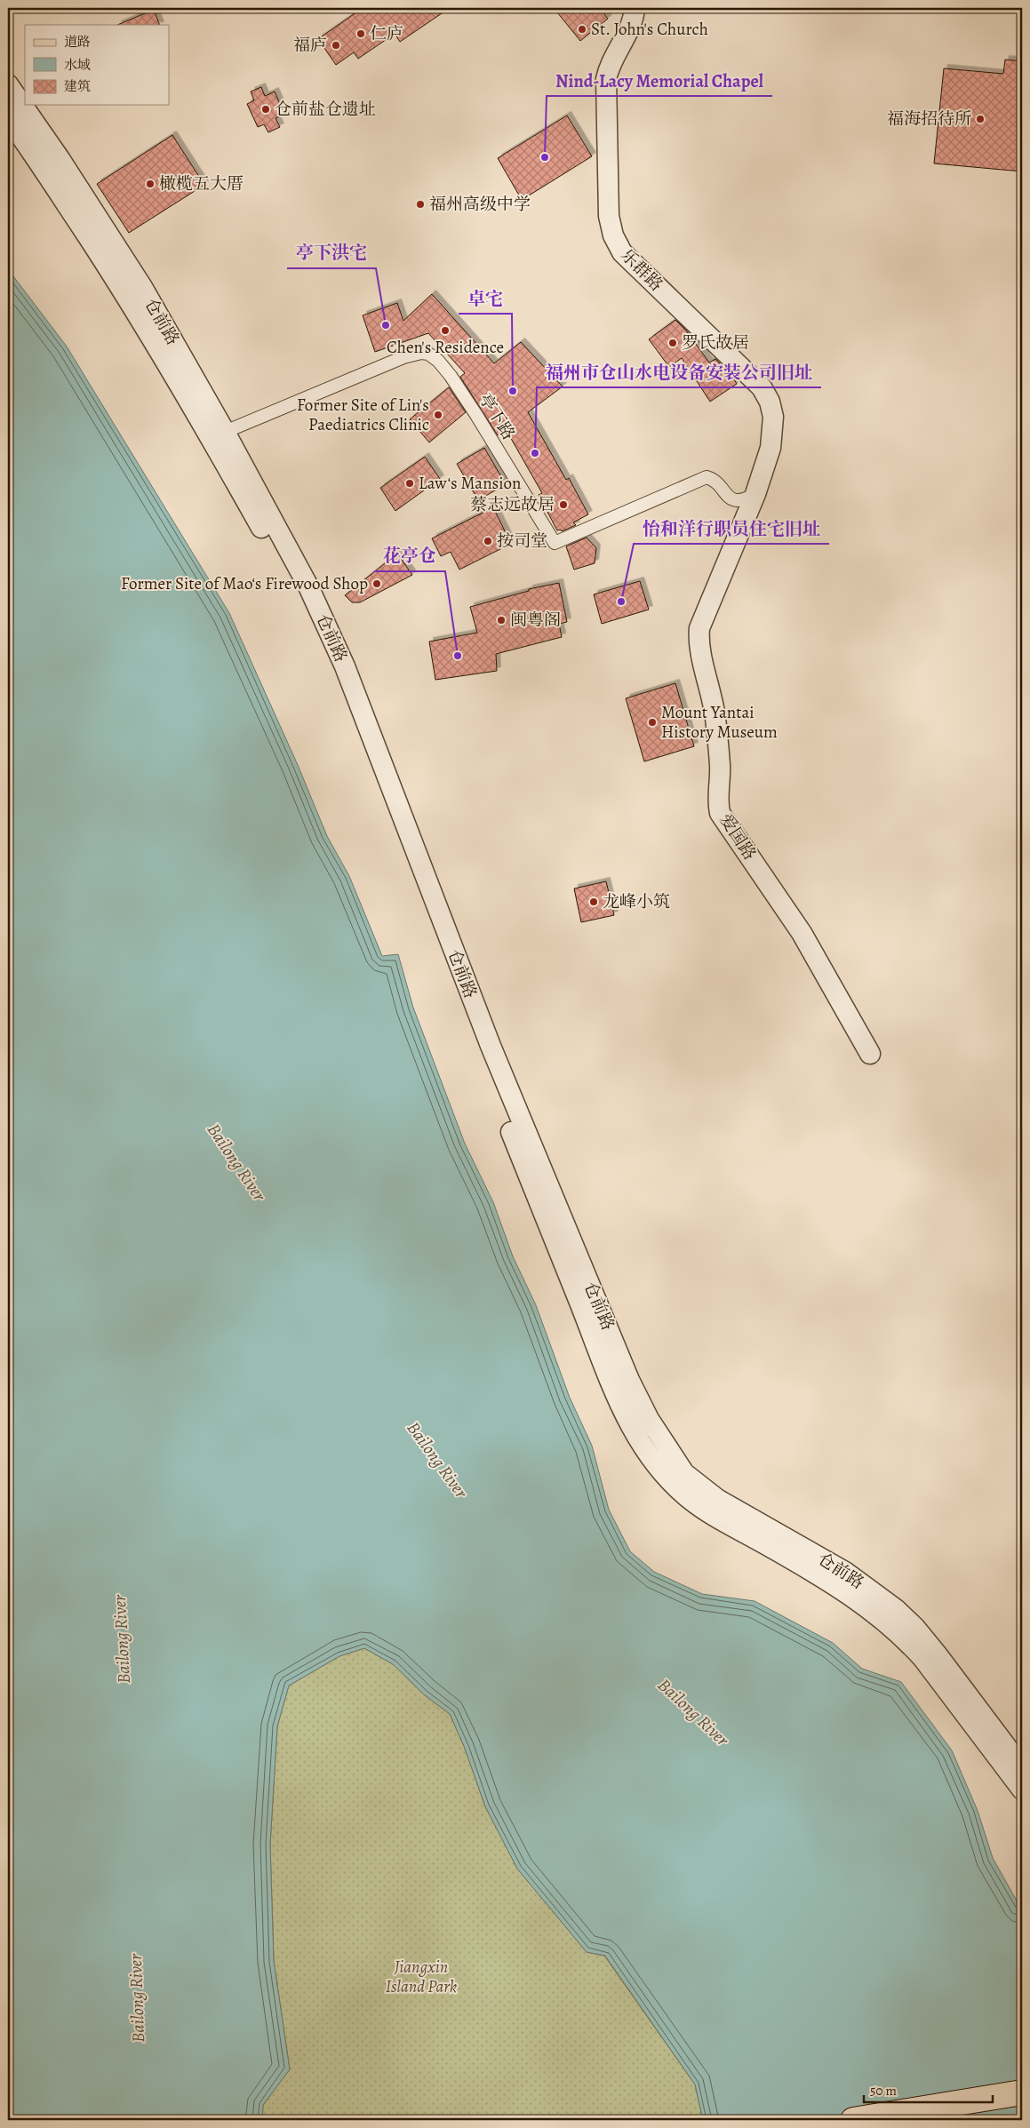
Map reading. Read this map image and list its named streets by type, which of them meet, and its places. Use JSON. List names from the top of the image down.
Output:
{
  "streets": {
    "street": [
      "乐群路",
      "仓前路",
      "亭下路",
      "爱国路"
    ]
  },
  "crossings": [
    ["乐群路", "亭下路"],
    ["乐群路", "爱国路"],
    ["仓前路", "亭下路"],
    ["亭下路", "爱国路"]
  ],
  "water": ["Bailong River"],
  "parks": ["Jiangxin Island Park"],
  "places": [
    "St. John's Church",
    "仁庐",
    "福庐",
    "仓前盐仓遗址",
    "福海招待所",
    "Nind-Lacy Memorial Chapel",
    "橄榄五大厝",
    "福州高级中学",
    "亭下洪宅",
    "Chen's Residence",
    "罗氏故居",
    "卓宅",
    "Former Site of Lin's Paediatrics Clinic",
    "福州市仓山水电设备安装公司旧址",
    "Law‘s Mansion",
    "蔡志远故居",
    "按司堂",
    "Former Site of Mao‘s Firewood Shop",
    "怡和洋行职员住宅旧址",
    "闽粤阁",
    "花亭仓",
    "Mount Yantai History Museum",
    "龙峰小筑"
  ],
  "legend": ["道路", "水域", "建筑"],
  "scale_bar": "50 m"
}
